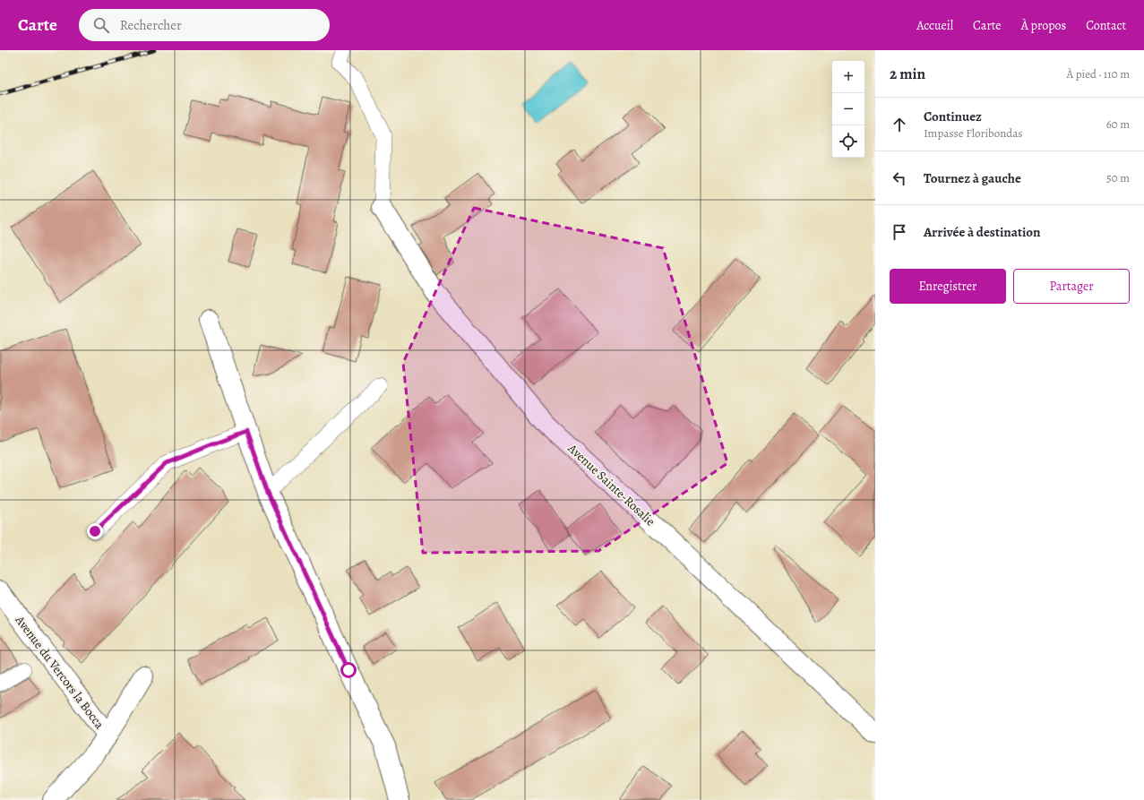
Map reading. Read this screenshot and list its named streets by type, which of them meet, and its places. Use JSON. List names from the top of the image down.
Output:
{
  "streets": {
    "street": ["Avenue Sainte-Rosalie", "Avenue du Vercors la Bocca"]
  },
  "page": {
    "header": "Carte",
    "search": "Rechercher",
    "nav": [
      "Accueil",
      "Carte",
      "À propos",
      "Contact"
    ],
    "heading": ["2 min", "À pied · 110 m"],
    "map_buttons": ["+", "−"],
    "list": [
      ["Continuez", "Impasse Floribondas", "60 m"],
      ["Tournez à gauche", "50 m"],
      "Arrivée à destination"
    ],
    "buttons": ["Enregistrer", "Partager"]
  }
}
